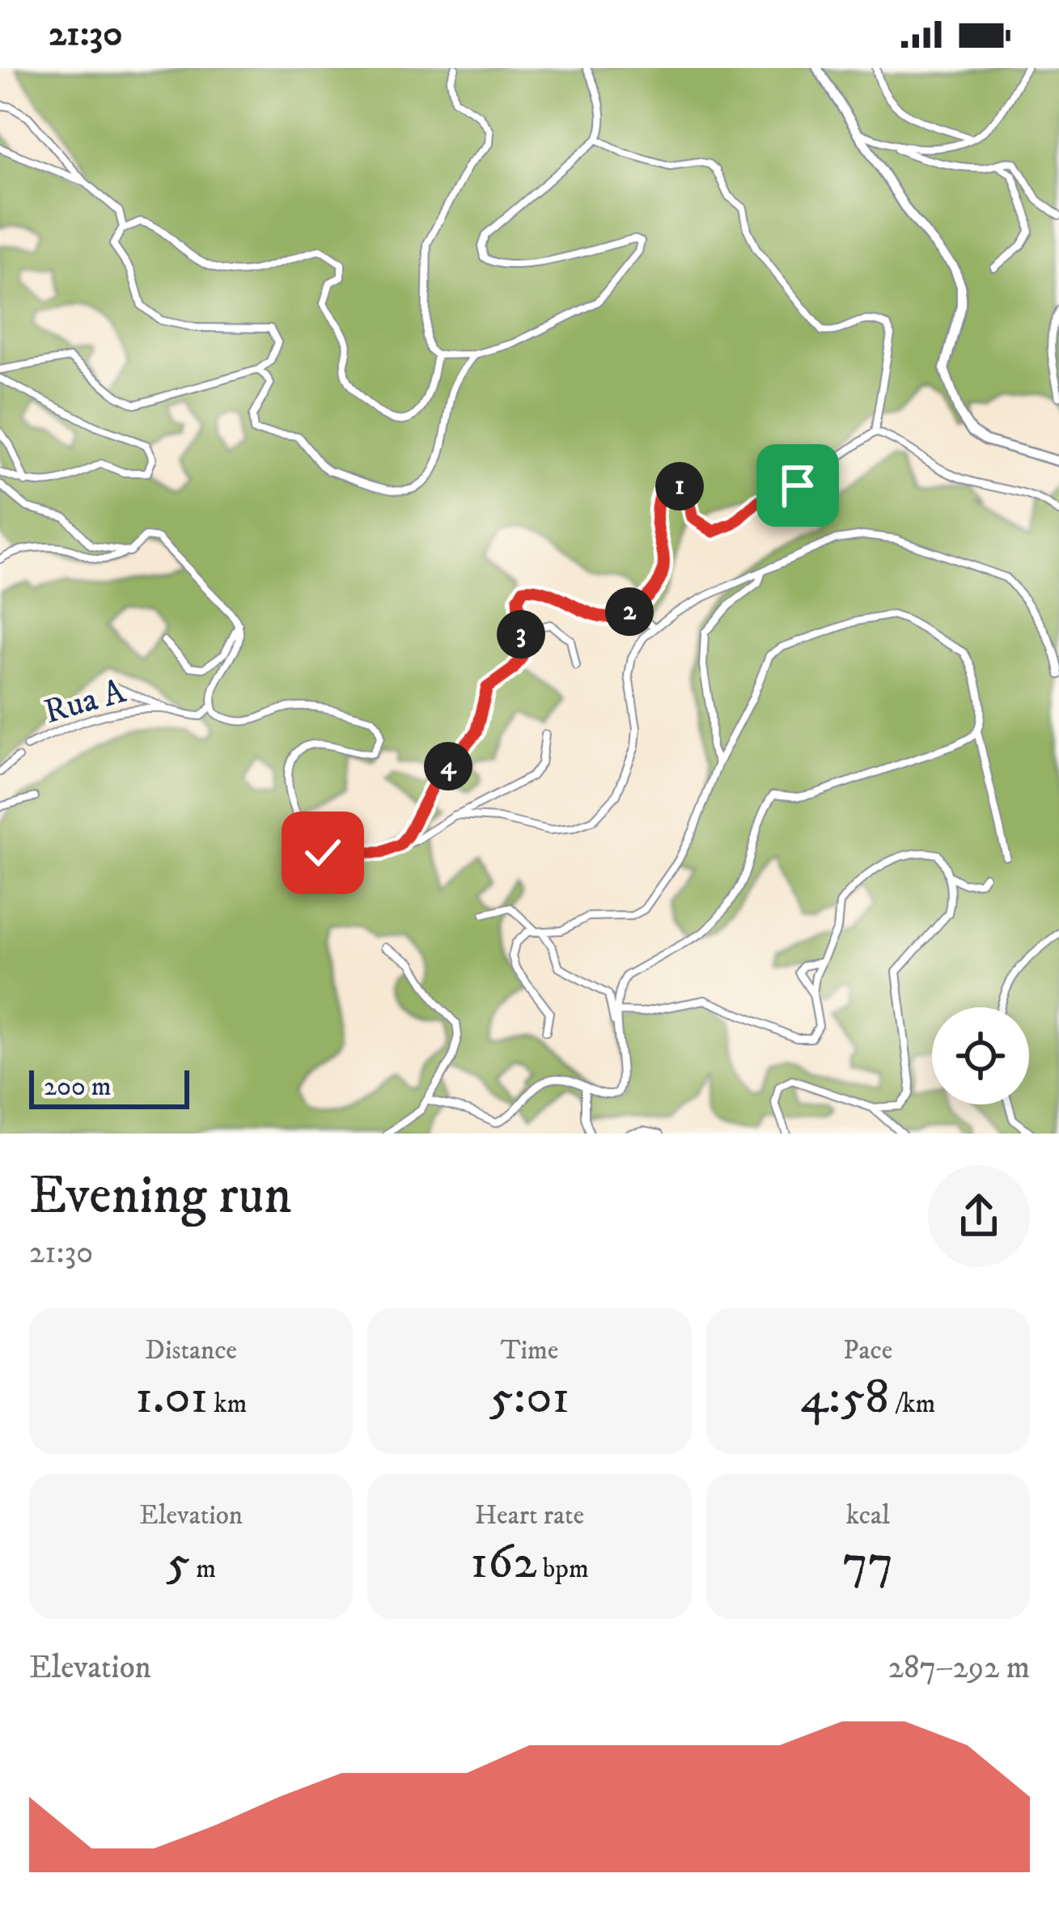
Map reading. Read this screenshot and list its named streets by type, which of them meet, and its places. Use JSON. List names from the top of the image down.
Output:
{
  "streets": {
    "street": ["Rua A"]
  },
  "scale_bar": "200 m",
  "page": {
    "status": "21:30",
    "pins": [
      "1",
      "2",
      "3",
      "4"
    ],
    "scale": "200 m",
    "heading": ["Evening run", "21:30"],
    "stats": [
      ["Distance", "1.01 km"],
      ["Time", "5:01"],
      ["Pace", "4:58 /km"],
      ["Elevation", "5 m"],
      ["Heart rate", "162 bpm"],
      ["kcal", "77"]
    ],
    "chart": ["Elevation", "287–292 m"]
  }
}
